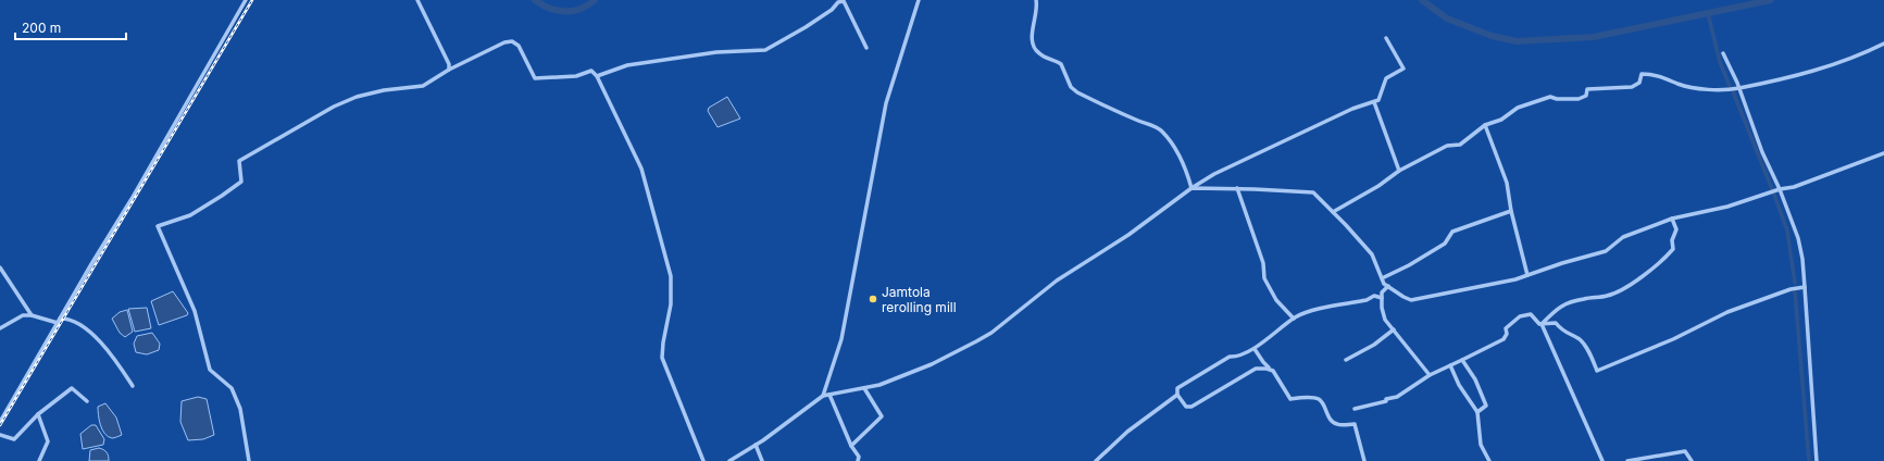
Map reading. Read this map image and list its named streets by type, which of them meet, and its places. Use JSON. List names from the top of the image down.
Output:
{
  "places": ["Jamtola rerolling mill"],
  "scale_bar": "200 m"
}
